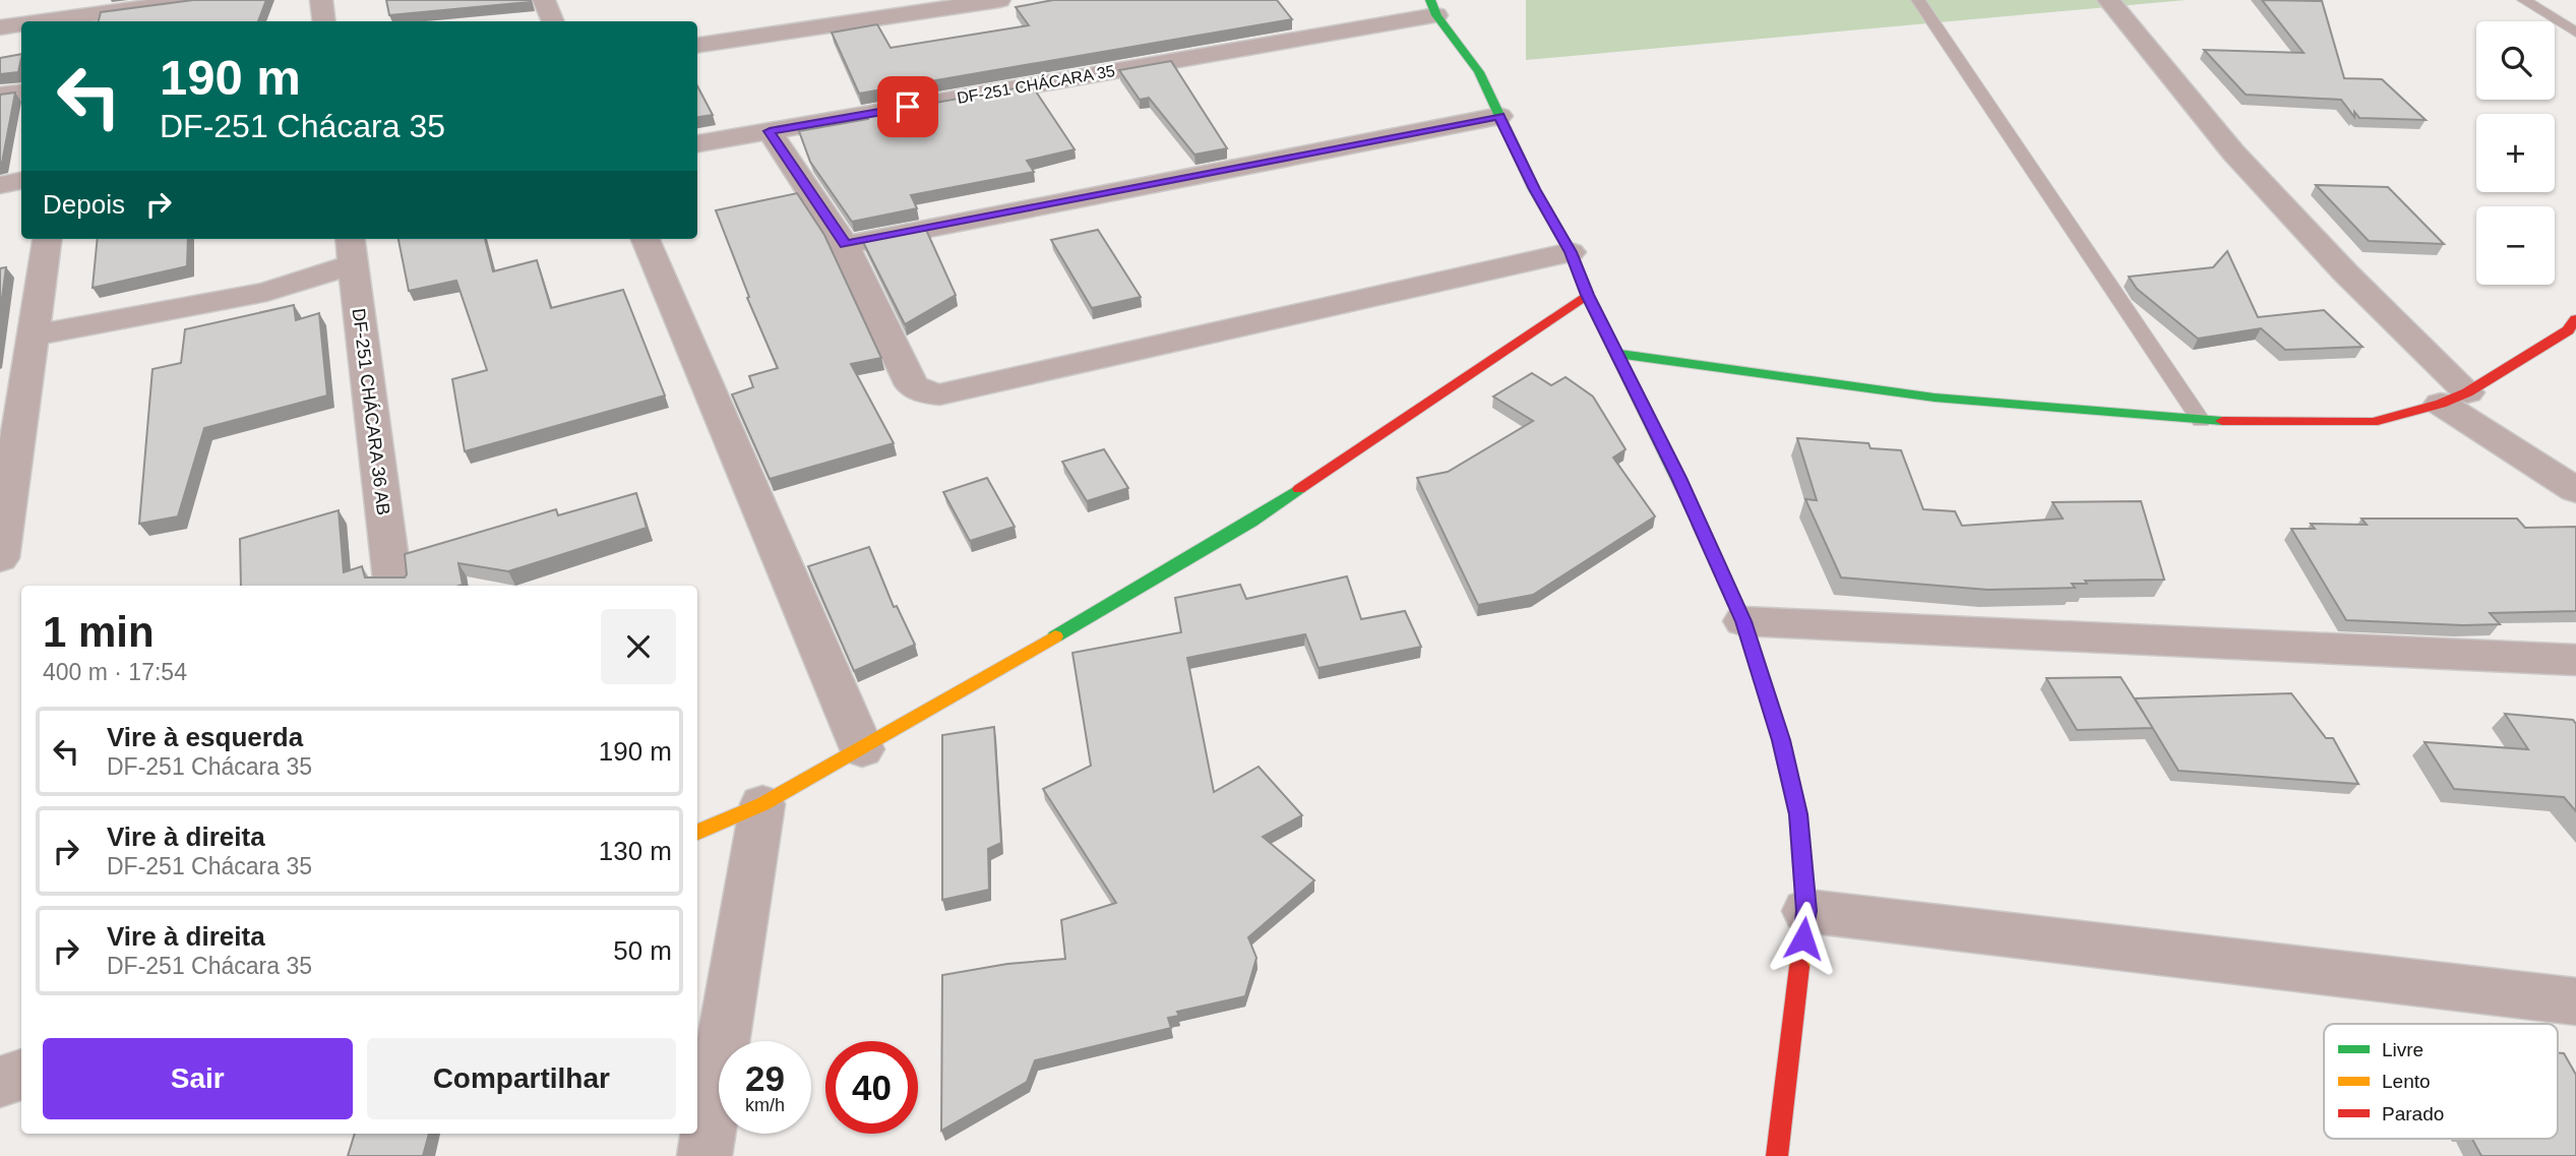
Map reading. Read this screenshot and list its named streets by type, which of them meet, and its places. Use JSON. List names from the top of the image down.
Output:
{
  "streets": {
    "street": ["DF-251 CHÁCARA 35", "DF-251 CHÁCARA 36 AB"]
  },
  "legend": ["Livre", "Lento", "Parado"],
  "page": {
    "map_buttons": ["+", "−"],
    "turn": ["190 m", "DF-251 Chácara 35"],
    "then": "Depois",
    "heading": ["1 min", "400 m · 17:54"],
    "list": [
      {
        "name": "Vire à esquerda",
        "note": "DF-251 Chácara 35",
        "value": "190 m"
      },
      {
        "name": "Vire à direita",
        "note": "DF-251 Chácara 35",
        "value": "130 m"
      },
      {
        "name": "Vire à direita",
        "note": "DF-251 Chácara 35",
        "value": "50 m"
      }
    ],
    "buttons": ["Sair", "Compartilhar"],
    "speed": "29 km/h",
    "limit": "40"
  }
}
